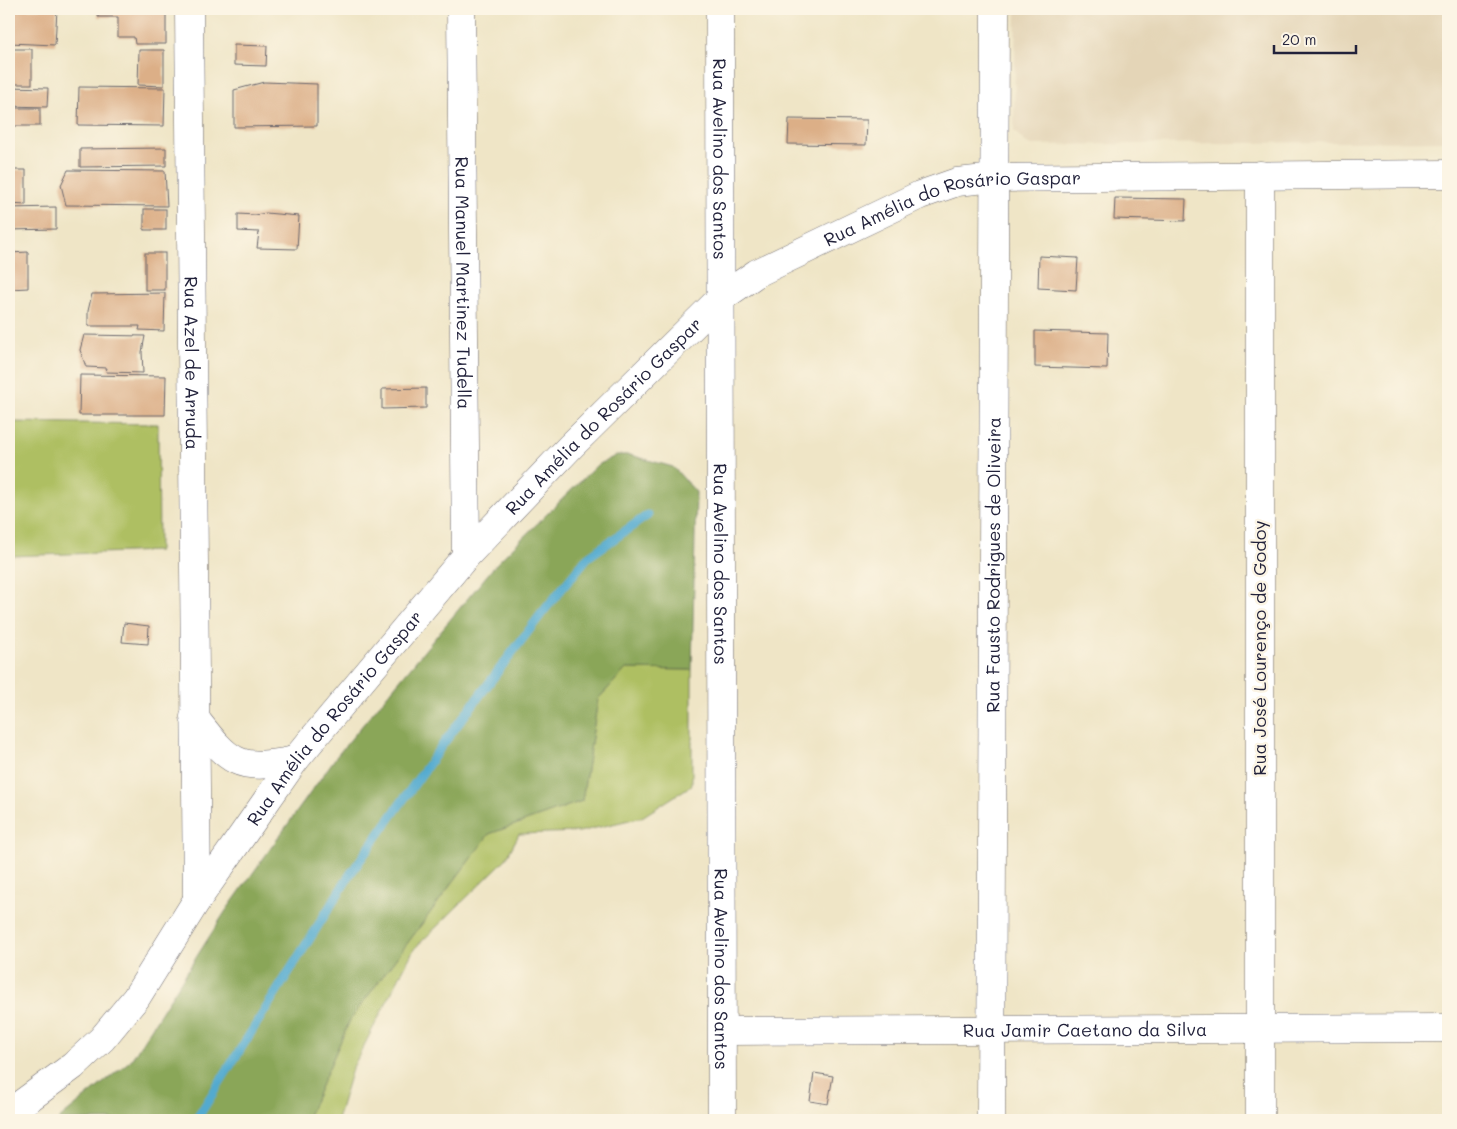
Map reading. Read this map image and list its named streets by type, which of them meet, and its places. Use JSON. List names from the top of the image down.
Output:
{
  "streets": {
    "street": [
      "Rua Avelino dos Santos",
      "Rua Amélia do Rosário Gaspar",
      "Rua Manuel Martinez Tudella",
      "Rua Azel de Arruda",
      "Rua Fausto Rodrigues de Oliveira",
      "Rua José Lourenço de Godoy",
      "Rua Jamir Caetano da Silva"
    ]
  },
  "crossings": [
    ["Rua Avelino dos Santos", "Rua Amélia do Rosário Gaspar"],
    ["Rua Avelino dos Santos", "Rua Jamir Caetano da Silva"],
    ["Rua Amélia do Rosário Gaspar", "Rua Manuel Martinez Tudella"],
    ["Rua Amélia do Rosário Gaspar", "Rua Azel de Arruda"],
    ["Rua Amélia do Rosário Gaspar", "Rua Fausto Rodrigues de Oliveira"],
    ["Rua Amélia do Rosário Gaspar", "Rua José Lourenço de Godoy"],
    ["Rua Fausto Rodrigues de Oliveira", "Rua Jamir Caetano da Silva"],
    ["Rua José Lourenço de Godoy", "Rua Jamir Caetano da Silva"]
  ],
  "scale_bar": "20 m"
}
